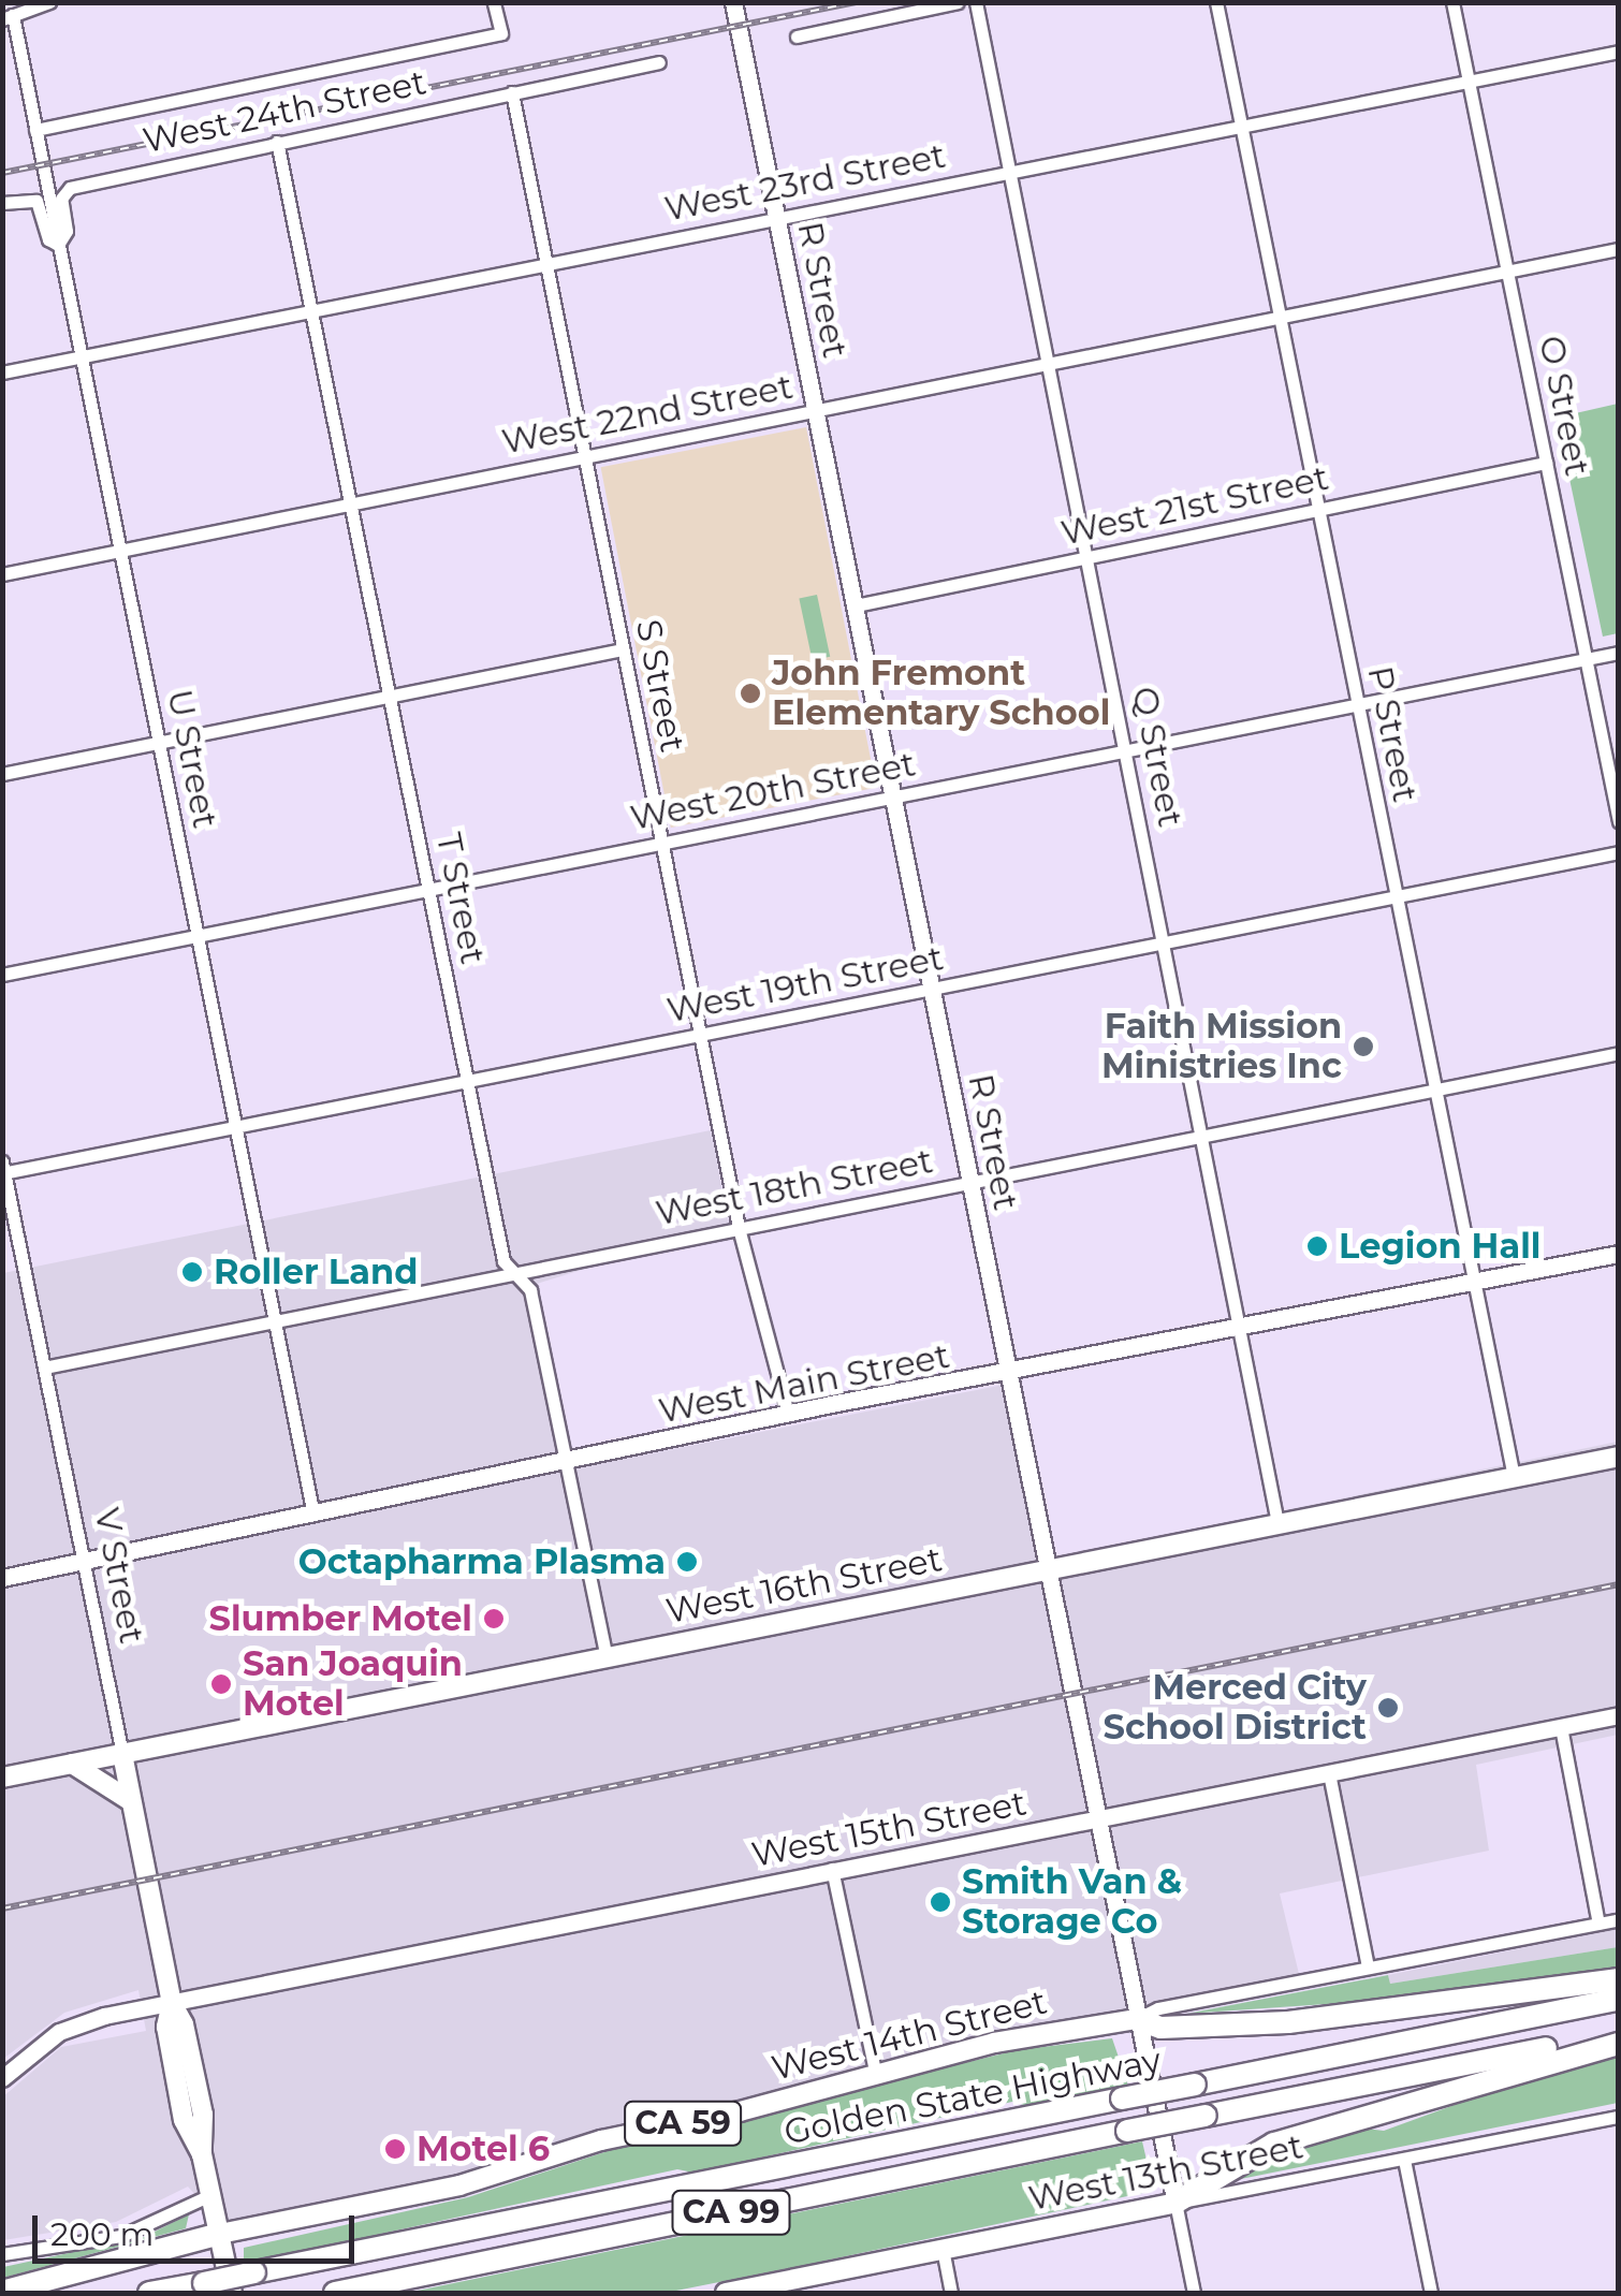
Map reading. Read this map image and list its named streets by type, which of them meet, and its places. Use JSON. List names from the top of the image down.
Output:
{
  "streets": {
    "highway": ["Golden State Highway", "CA 59", "CA 99"],
    "main road": [
      "V Street",
      "West 16th Street",
      "West 14th Street",
      "West 13th Street"
    ],
    "street": [
      "West 24th Street",
      "West 23rd Street",
      "R Street",
      "O Street",
      "West 22nd Street",
      "West 21st Street",
      "S Street",
      "P Street",
      "Q Street",
      "U Street",
      "West 20th Street",
      "T Street",
      "West 19th Street",
      "West 18th Street",
      "West Main Street",
      "West 15th Street"
    ]
  },
  "crossings": [
    ["West 24th Street", "S Street"],
    ["West 24th Street", "U Street"],
    ["West 24th Street", "T Street"],
    ["West 23rd Street", "R Street"],
    ["West 23rd Street", "O Street"],
    ["West 23rd Street", "S Street"],
    ["West 23rd Street", "P Street"],
    ["West 23rd Street", "Q Street"],
    ["West 23rd Street", "U Street"],
    ["West 23rd Street", "T Street"],
    ["R Street", "West 22nd Street"],
    ["R Street", "West 21st Street"],
    ["R Street", "West 20th Street"],
    ["R Street", "West 19th Street"],
    ["R Street", "West 18th Street"],
    ["R Street", "West Main Street"],
    ["R Street", "West 16th Street"],
    ["R Street", "West 15th Street"],
    ["R Street", "West 14th Street"],
    ["R Street", "CA 59"],
    ["R Street", "West 13th Street"],
    ["O Street", "West 22nd Street"],
    ["O Street", "West 21st Street"],
    ["O Street", "West 20th Street"],
    ["West 22nd Street", "S Street"],
    ["West 22nd Street", "P Street"],
    ["West 22nd Street", "Q Street"],
    ["West 22nd Street", "U Street"],
    ["West 22nd Street", "T Street"],
    ["West 21st Street", "P Street"],
    ["West 21st Street", "Q Street"],
    ["S Street", "West 20th Street"],
    ["S Street", "West 19th Street"],
    ["S Street", "West 18th Street"],
    ["S Street", "West Main Street"],
    ["P Street", "West 20th Street"],
    ["P Street", "West 19th Street"],
    ["P Street", "West 18th Street"],
    ["P Street", "West Main Street"],
    ["P Street", "West 16th Street"],
    ["Q Street", "West 20th Street"],
    ["Q Street", "West 19th Street"],
    ["Q Street", "West 18th Street"],
    ["Q Street", "West Main Street"],
    ["Q Street", "West 16th Street"],
    ["U Street", "West 20th Street"],
    ["U Street", "West 19th Street"],
    ["U Street", "West 18th Street"],
    ["U Street", "West Main Street"],
    ["West 20th Street", "T Street"],
    ["T Street", "West 19th Street"],
    ["T Street", "West 18th Street"],
    ["T Street", "West Main Street"],
    ["T Street", "West 16th Street"],
    ["West 19th Street", "V Street"],
    ["West 18th Street", "V Street"],
    ["West Main Street", "V Street"],
    ["V Street", "West 16th Street"],
    ["V Street", "West 15th Street"],
    ["V Street", "West 14th Street"],
    ["West 14th Street", "CA 59"]
  ],
  "places": [
    "John Fremont Elementary School",
    "Faith Mission Ministries Inc",
    "Legion Hall",
    "Roller Land",
    "Octapharma Plasma",
    "Slumber Motel",
    "San Joaquin Motel",
    "Merced City School District",
    "Smith Van & Storage Co",
    "Motel 6"
  ],
  "scale_bar": "200 m"
}
